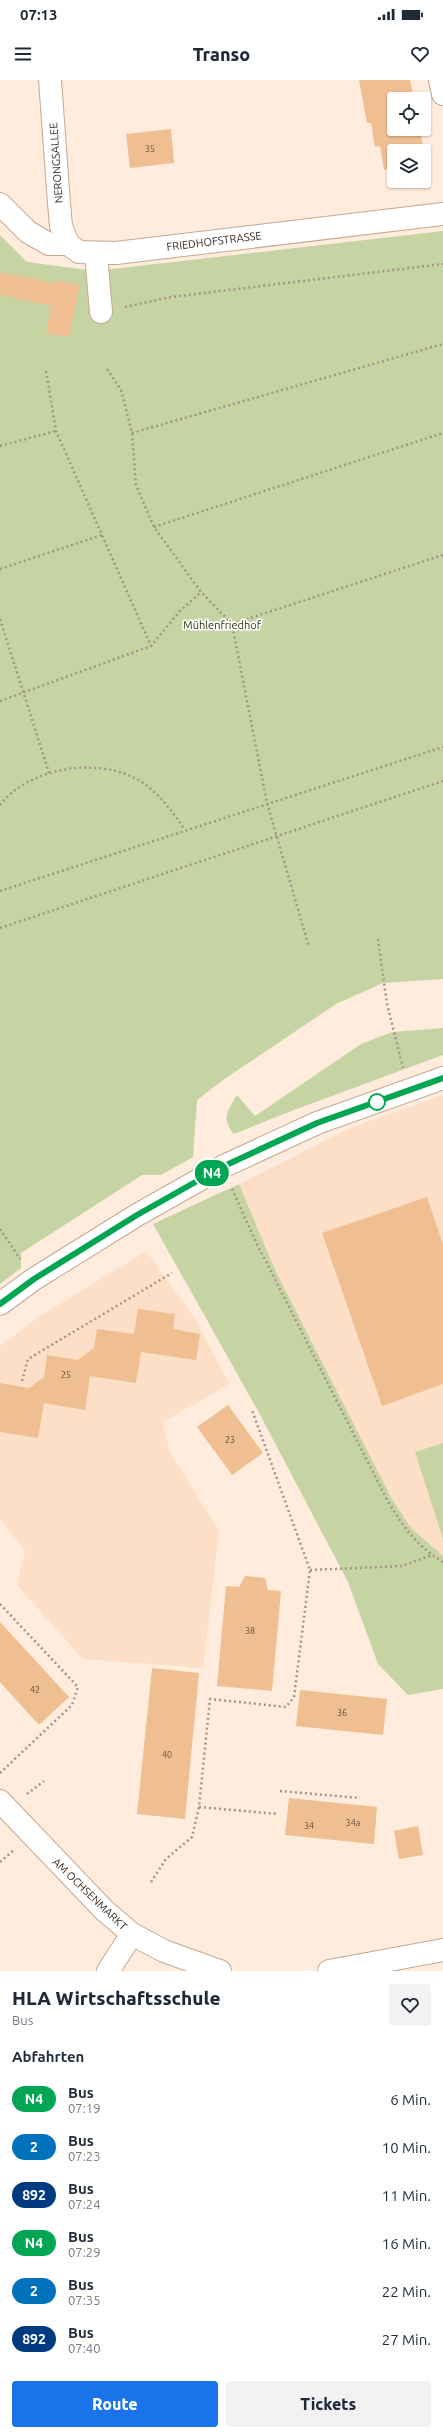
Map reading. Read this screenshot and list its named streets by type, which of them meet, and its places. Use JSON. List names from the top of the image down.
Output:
{
  "streets": {
    "street": ["NERONGSALLEE", "FRIEDHOFSTRASSE", "AM OCHSENMARKT"]
  },
  "crossings": [
    ["NERONGSALLEE", "FRIEDHOFSTRASSE"]
  ],
  "parks": ["Mühlenfriedhof"],
  "lines": ["bus line N4"],
  "house_numbers": [
    "35",
    "25",
    "23",
    "38",
    "42",
    "36",
    "40",
    "34a",
    "34"
  ],
  "page": {
    "status": "07:13",
    "header": "Transo",
    "on_map": "N4",
    "heading": [
      ["HLA Wirtschaftsschule", "Bus"],
      "Abfahrten"
    ],
    "list": [
      {
        "mark": "N4",
        "name": "Bus",
        "note": "07:19",
        "value": "6 Min."
      },
      {
        "mark": "2",
        "name": "Bus",
        "note": "07:23",
        "value": "10 Min."
      },
      {
        "mark": "892",
        "name": "Bus",
        "note": "07:24",
        "value": "11 Min."
      },
      {
        "mark": "N4",
        "name": "Bus",
        "note": "07:29",
        "value": "16 Min."
      },
      {
        "mark": "2",
        "name": "Bus",
        "note": "07:35",
        "value": "22 Min."
      },
      {
        "mark": "892",
        "name": "Bus",
        "note": "07:40",
        "value": "27 Min."
      }
    ],
    "buttons": ["Route", "Tickets"]
  }
}
